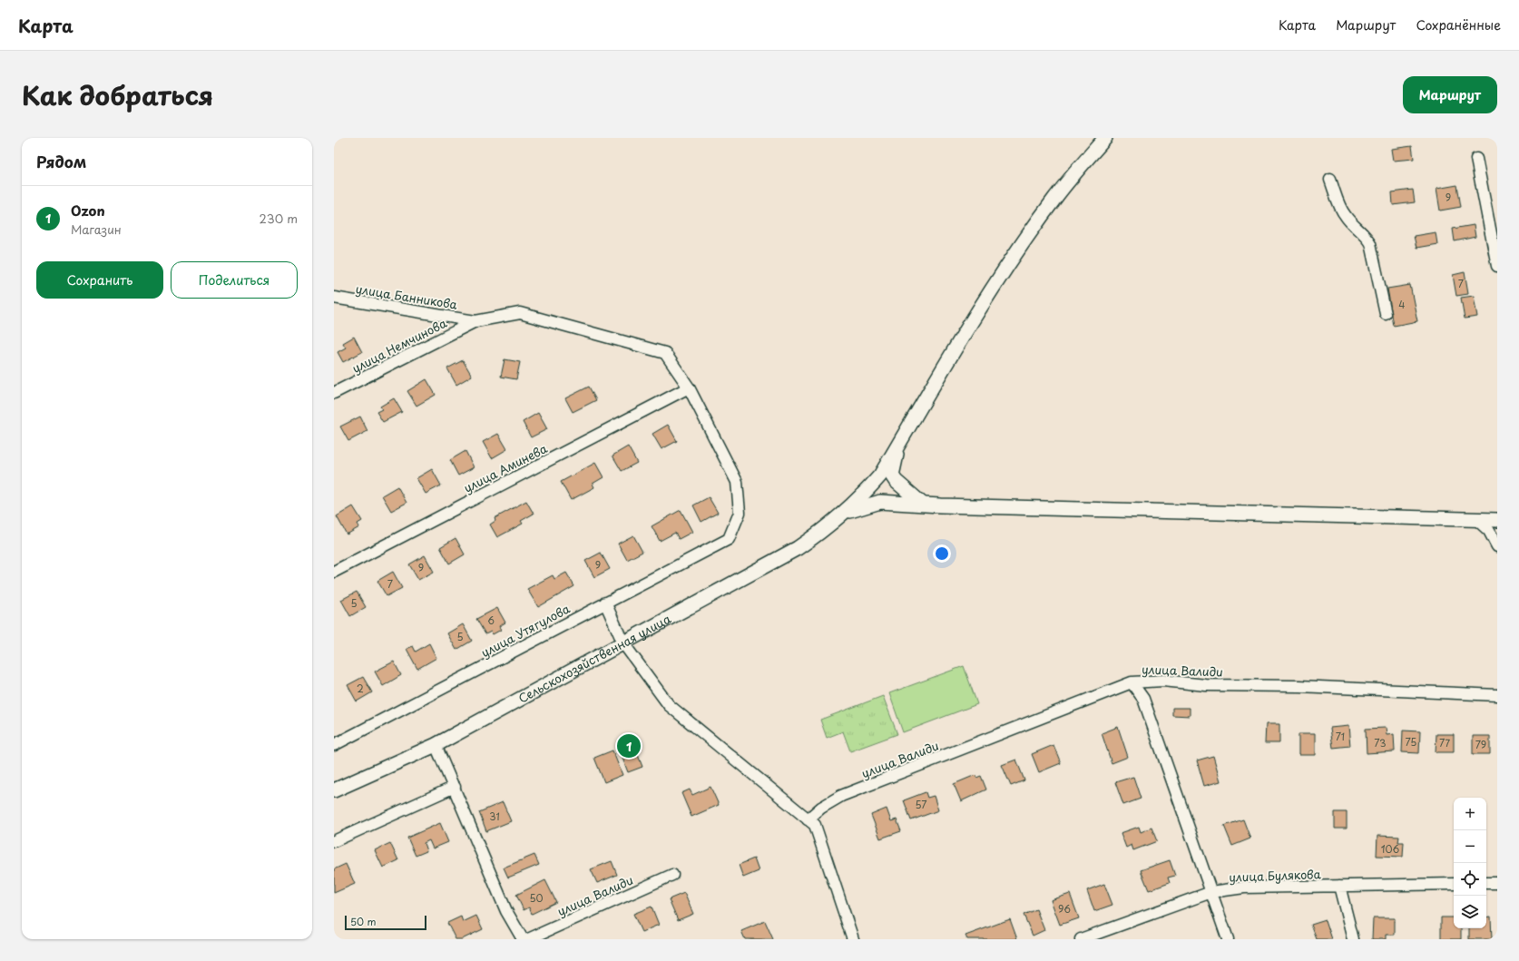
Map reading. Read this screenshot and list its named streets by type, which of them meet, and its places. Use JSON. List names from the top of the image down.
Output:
{
  "streets": {
    "main road": ["Сельскохозяйственная улица"],
    "street": [
      "улица Банникова",
      "улица Немчинова",
      "улица Аминева",
      "улица Утягулова",
      "улица Валиди",
      "улица Булякова"
    ]
  },
  "crossings": [
    ["улица Банникова", "улица Немчинова"],
    ["улица Аминева", "улица Утягулова"]
  ],
  "house_numbers": [
    "9",
    "7",
    "4",
    "9",
    "9",
    "7",
    "5",
    "6",
    "5",
    "2",
    "71",
    "75",
    "73",
    "77",
    "79",
    "57",
    "31",
    "106",
    "50",
    "96"
  ],
  "scale_bar": "50 m",
  "page": {
    "header": "Карта",
    "nav": ["Карта", "Маршрут", "Сохранённые"],
    "title": "Как добраться",
    "buttons": [
      "Маршрут",
      ["Сохранить", "Поделиться"]
    ],
    "heading": "Рядом",
    "list": [
      {
        "mark": "1",
        "name": "Ozon",
        "note": "Магазин",
        "value": "230 m"
      }
    ],
    "pins": "1",
    "map_buttons": ["+", "−"],
    "scale": "50 m"
  }
}
